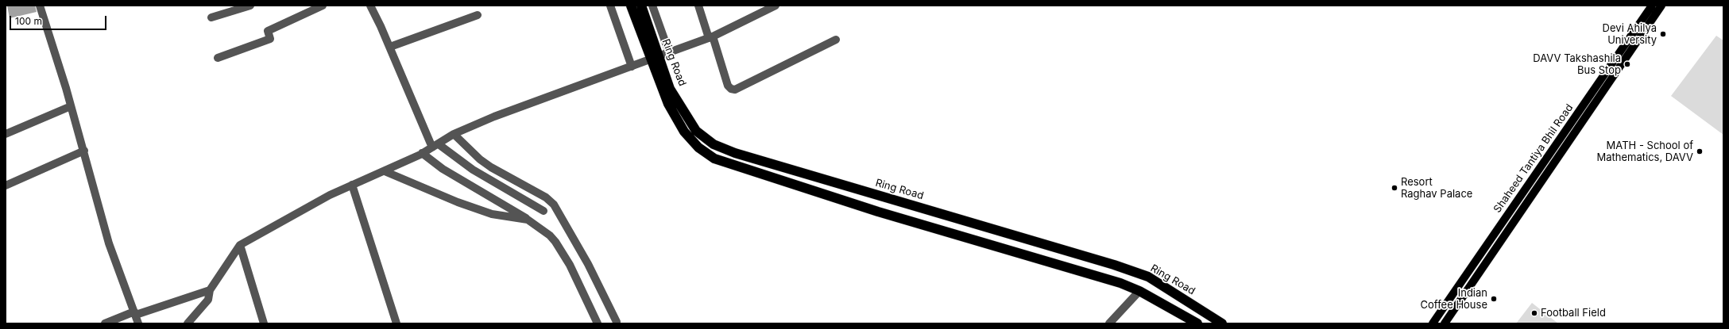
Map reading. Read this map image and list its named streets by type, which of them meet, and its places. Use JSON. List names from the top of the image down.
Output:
{
  "streets": {
    "highway": ["Ring Road"],
    "main road": ["Shaheed Tantiya Bhil Road"]
  },
  "places": [
    "Devi Ahilya University",
    "DAVV Takshashila Bus Stop",
    "MATH - School of Mathematics, DAVV",
    "Resort Raghav Palace",
    "Indian Coffee House",
    "Football Field"
  ],
  "scale_bar": "100 m"
}
